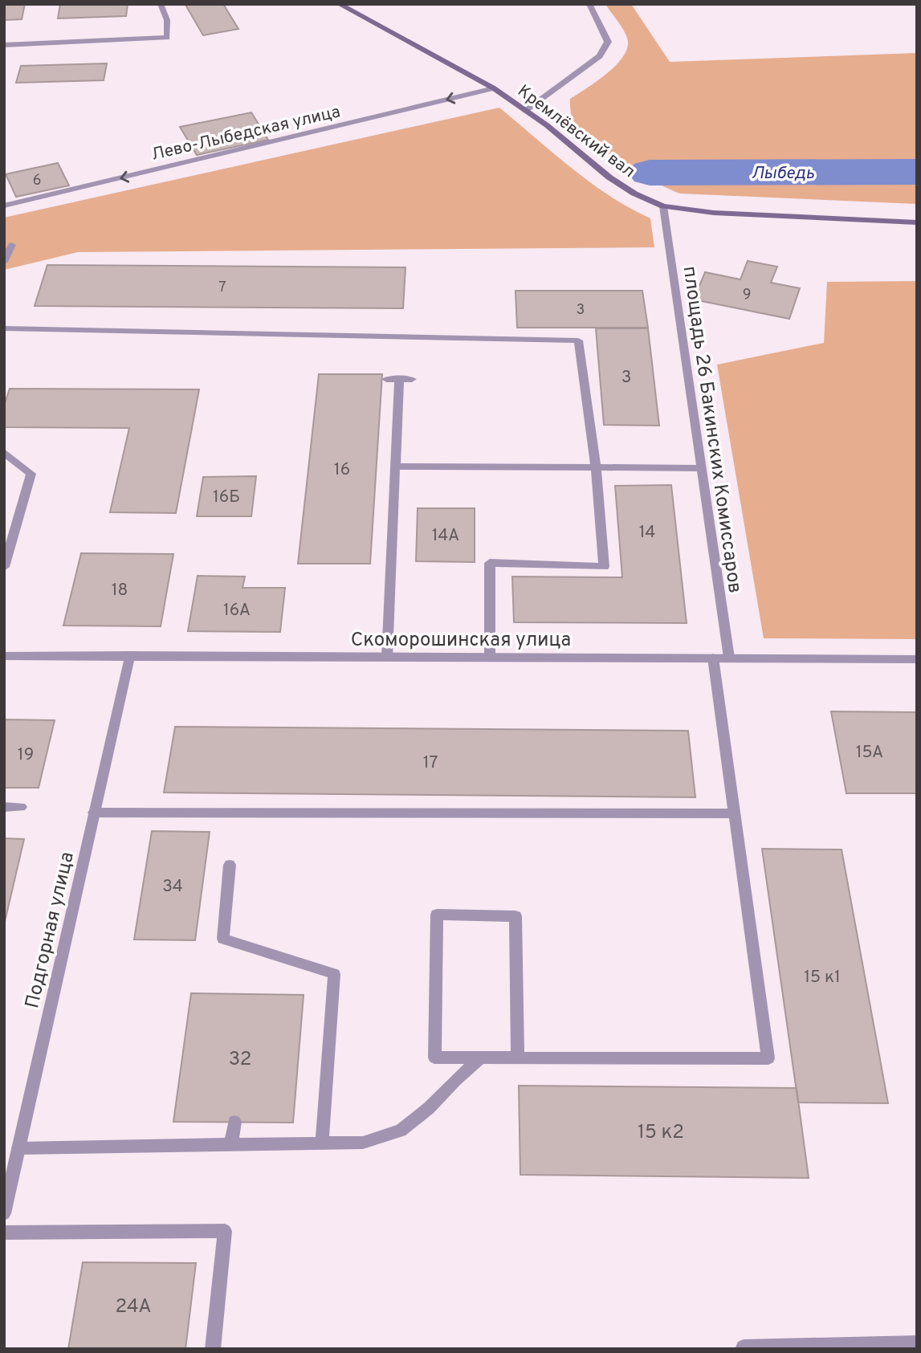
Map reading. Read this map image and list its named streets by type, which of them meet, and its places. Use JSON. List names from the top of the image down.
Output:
{
  "streets": {
    "main road": ["Кремлёвский вал"],
    "street": [
      "Лево-Лыбедская улица",
      "площадь 26 Бакинских Комиссаров",
      "Скоморошинская улица",
      "Подгорная улица"
    ]
  },
  "crossings": [
    ["Кремлёвский вал", "Лево-Лыбедская улица"],
    ["Кремлёвский вал", "площадь 26 Бакинских Комиссаров"],
    ["площадь 26 Бакинских Комиссаров", "Скоморошинская улица"],
    ["Скоморошинская улица", "Подгорная улица"]
  ],
  "one_way": ["Лево-Лыбедская улица"],
  "water": ["Лыбедь"],
  "house_numbers": [
    "6",
    "7",
    "9",
    "3",
    "3",
    "16",
    "16Б",
    "14",
    "14А",
    "18",
    "16А",
    "15А",
    "19",
    "17",
    "34",
    "15 к1",
    "32",
    "15 к2",
    "24А"
  ]
}
